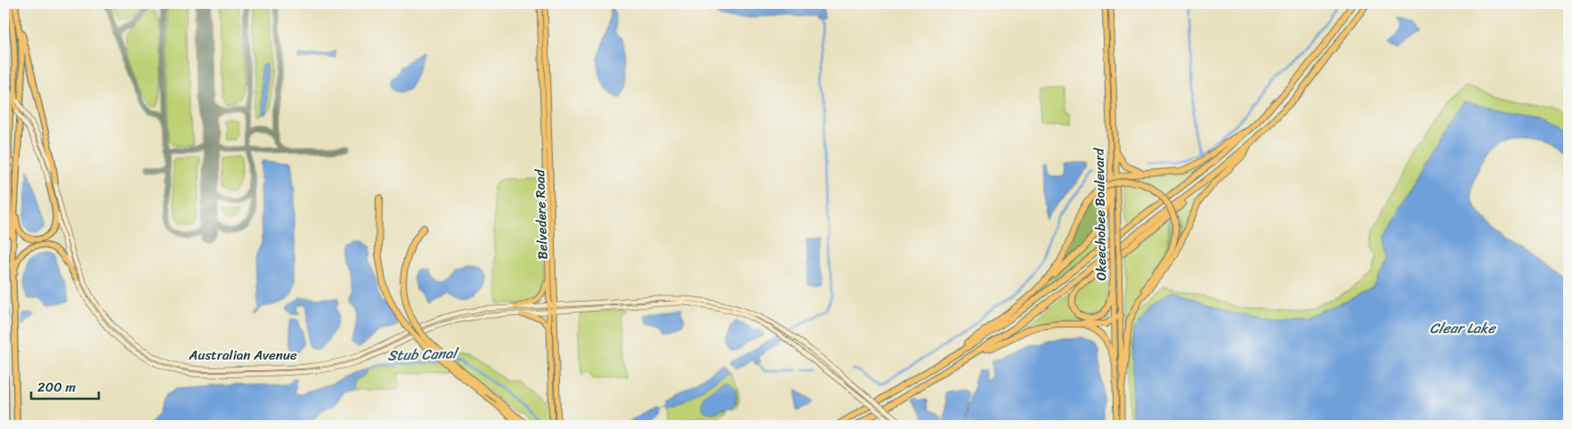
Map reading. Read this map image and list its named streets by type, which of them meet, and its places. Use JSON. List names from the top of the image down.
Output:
{
  "streets": {
    "main road": ["Belvedere Road", "Okeechobee Boulevard", "Australian Avenue"]
  },
  "crossings": [
    ["Belvedere Road", "Australian Avenue"]
  ],
  "water": ["Clear Lake", "Stub Canal"],
  "scale_bar": "200 m"
}
